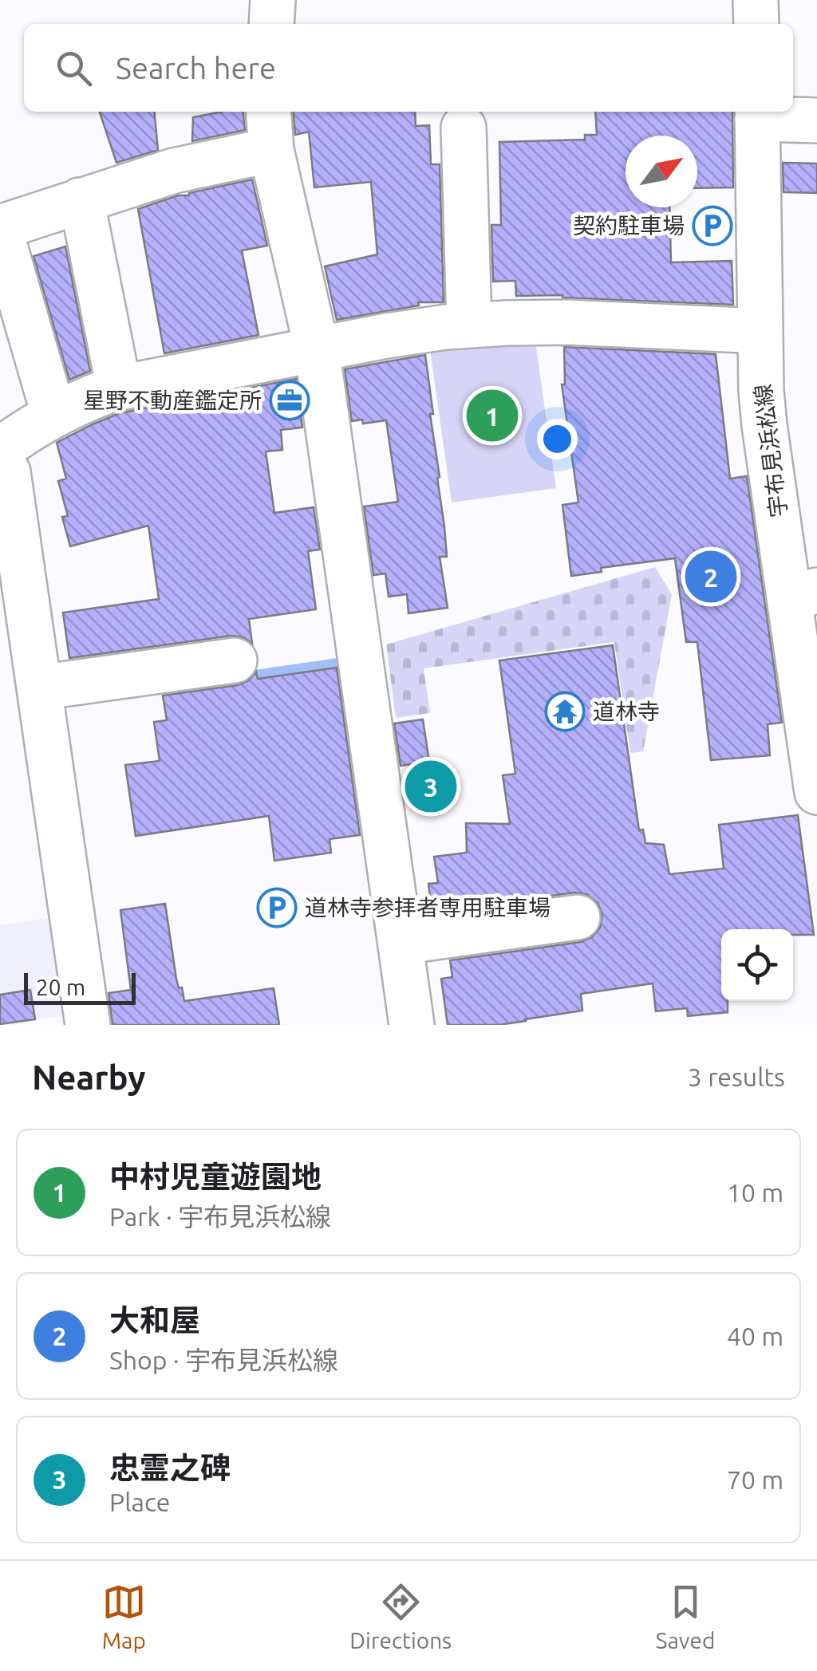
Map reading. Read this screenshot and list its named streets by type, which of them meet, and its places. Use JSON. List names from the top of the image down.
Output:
{
  "streets": {
    "street": ["宇布見浜松線"]
  },
  "places": {
    "parking": ["契約駐車場", "道林寺参拝者専用駐車場"],
    "office": ["星野不動産鑑定所"],
    "temple": ["道林寺"]
  },
  "scale_bar": "20 m",
  "north": "top right",
  "page": {
    "search": "Search here",
    "pins": ["1", "2", "3"],
    "scale": "20 m",
    "heading": ["Nearby", "3 results"],
    "list": [
      {
        "mark": "1",
        "name": "中村児童遊園地",
        "note": "Park · 宇布見浜松線",
        "value": "10 m"
      },
      {
        "mark": "2",
        "name": "大和屋",
        "note": "Shop · 宇布見浜松線",
        "value": "40 m"
      },
      {
        "mark": "3",
        "name": "忠霊之碑",
        "note": "Place",
        "value": "70 m"
      }
    ],
    "nav": ["Map", "Directions", "Saved"]
  }
}
